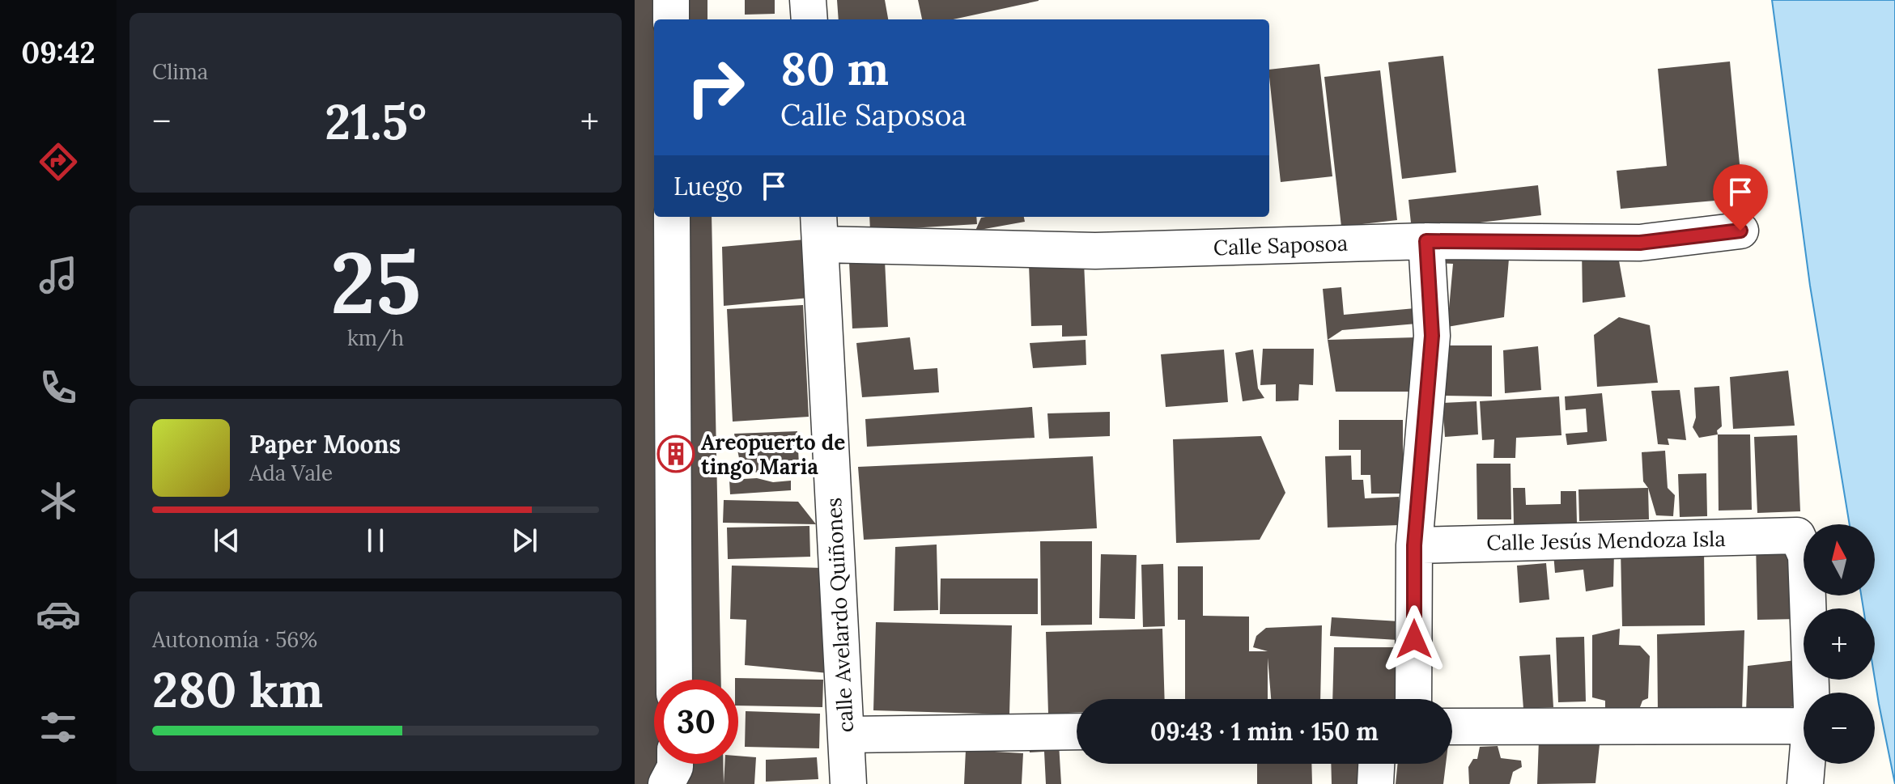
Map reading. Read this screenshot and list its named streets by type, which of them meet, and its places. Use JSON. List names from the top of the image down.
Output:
{
  "streets": {
    "street": ["Calle Saposoa", "Calle Jesús Mendoza Isla", "calle Avelardo Quiñones"]
  },
  "crossings": [
    ["Calle Saposoa", "calle Avelardo Quiñones"]
  ],
  "places": {
    "building": ["Areopuerto de tingo Maria"]
  },
  "north": "top",
  "page": {
    "tabs": "09:42",
    "tile": [
      "Clima",
      ["25", "km/h"],
      ["Autonomía · 56%", "280 km"]
    ],
    "turn": ["80 m", "Calle Saposoa"],
    "heat": ["−", "21.5°", "+"],
    "then": "Luego",
    "song": ["Paper Moons", "Ada Vale"],
    "map_buttons": ["+", "−"],
    "limit": "30",
    "trip": "09:43 · 1 min · 150 m"
  }
}
